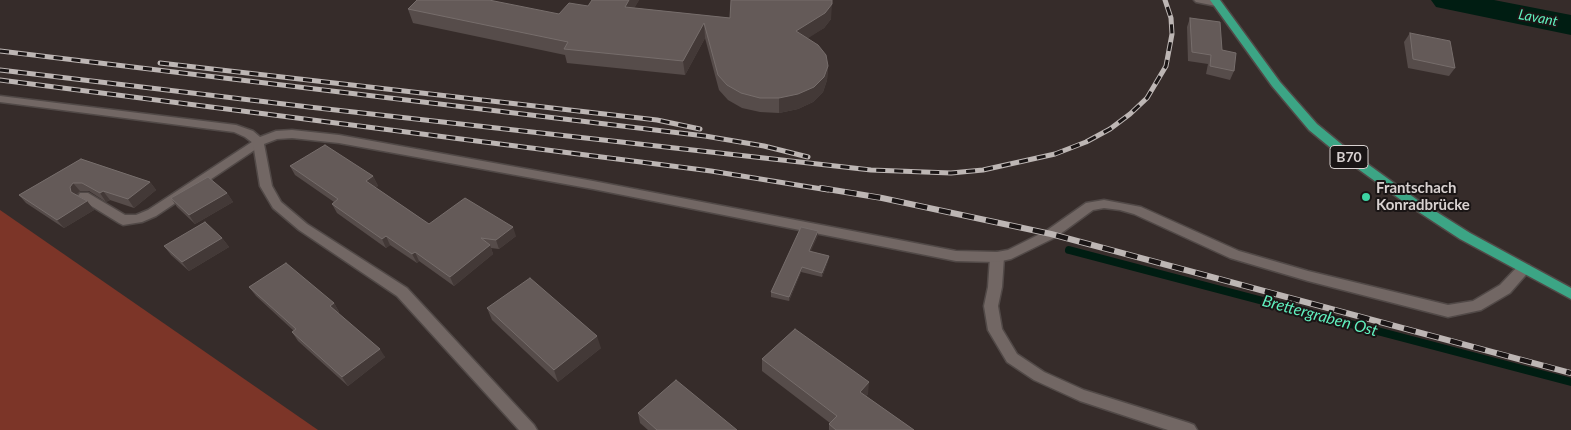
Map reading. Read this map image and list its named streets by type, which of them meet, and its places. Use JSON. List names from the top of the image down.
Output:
{
  "streets": {
    "main road": ["B70"]
  },
  "water": ["Lavant", "Brettergraben Ost"],
  "places": ["Frantschach Konradbrücke"]
}
